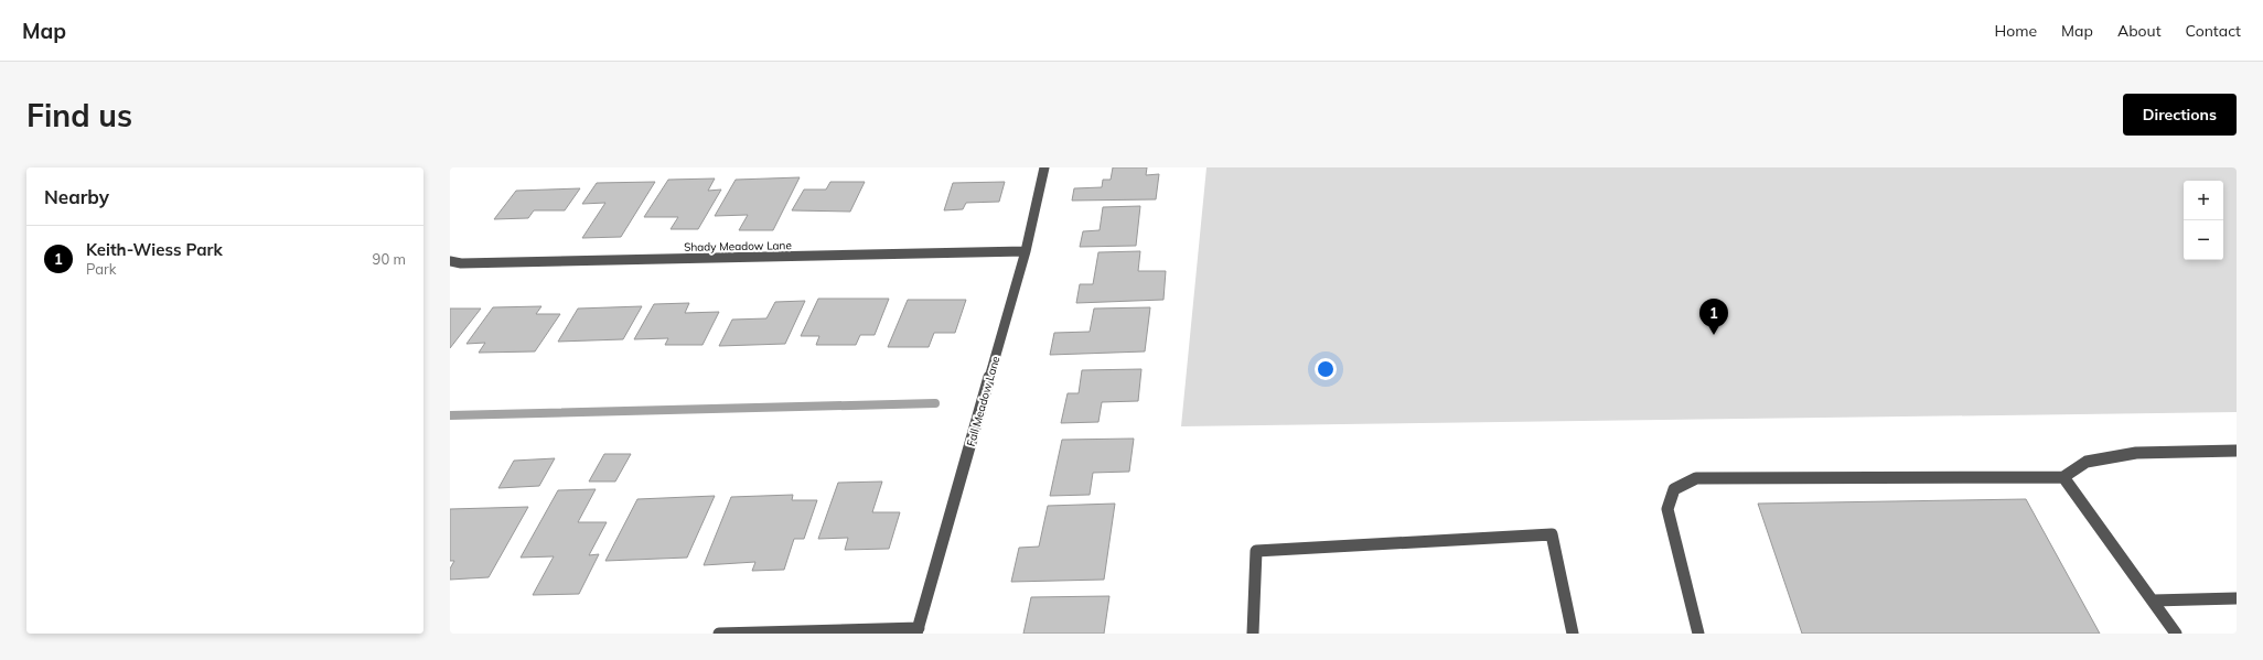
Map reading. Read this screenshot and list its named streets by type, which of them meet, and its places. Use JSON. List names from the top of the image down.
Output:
{
  "streets": {
    "street": ["Shady Meadow Lane", "Fall Meadow Lane"]
  },
  "crossings": [
    ["Shady Meadow Lane", "Fall Meadow Lane"]
  ],
  "page": {
    "header": "Map",
    "nav": [
      "Home",
      "Map",
      "About",
      "Contact"
    ],
    "buttons": "Directions",
    "title": "Find us",
    "heading": "Nearby",
    "map_buttons": ["+", "−"],
    "list": [
      {
        "mark": "1",
        "name": "Keith-Wiess Park",
        "note": "Park",
        "value": "90 m"
      }
    ],
    "pins": "1"
  }
}
